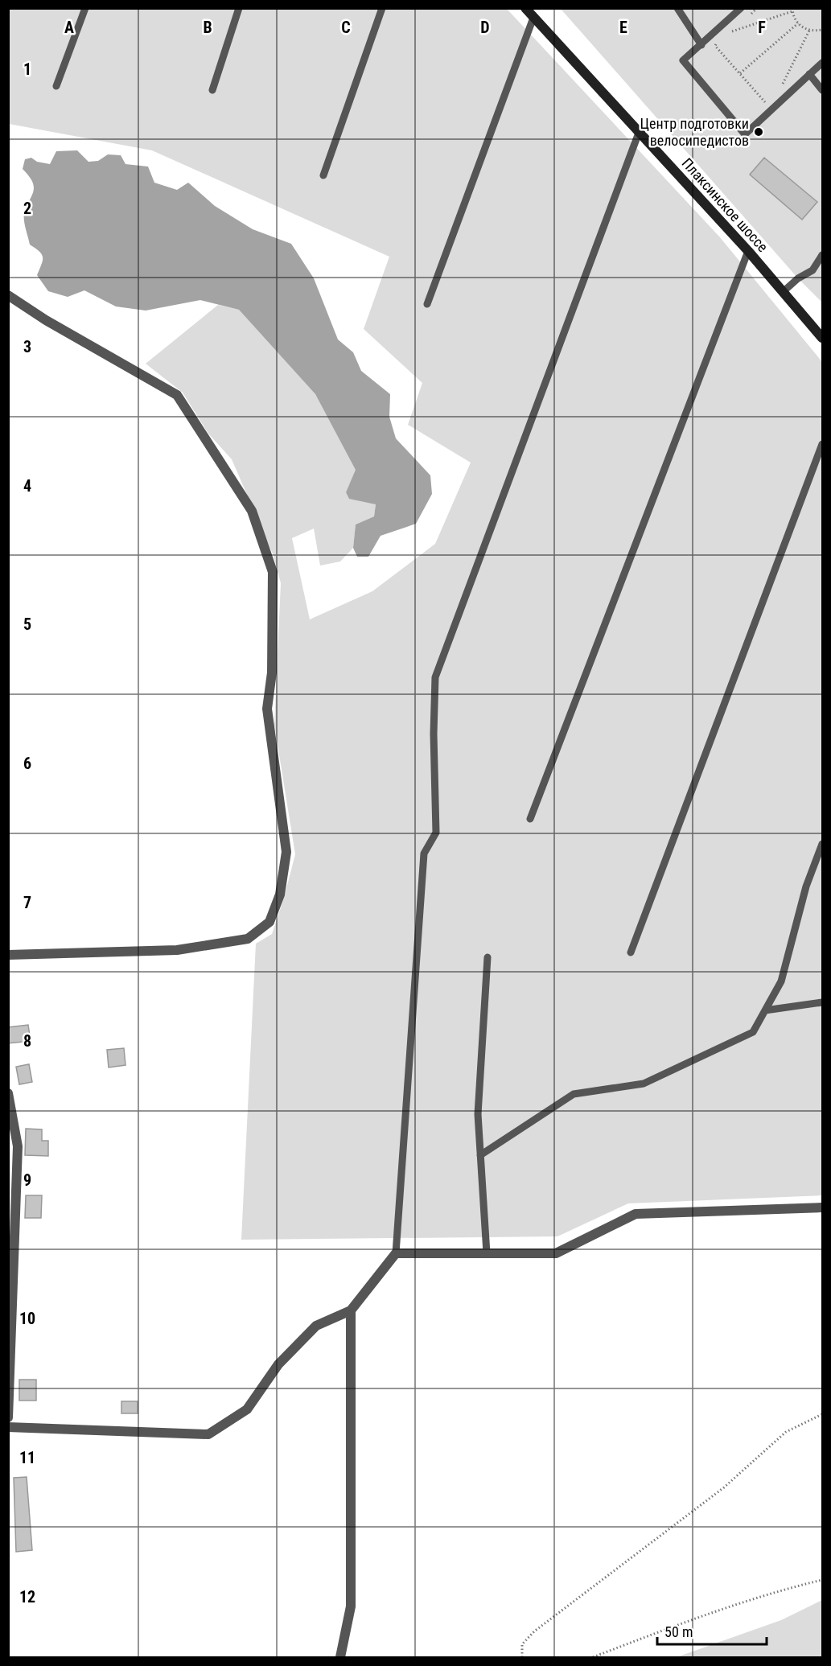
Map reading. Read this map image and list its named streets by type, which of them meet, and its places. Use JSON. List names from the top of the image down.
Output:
{
  "streets": {
    "main road": ["Плаксинское шоссе"]
  },
  "places": ["Центр подготовки велосипедистов"],
  "scale_bar": "50 m",
  "grid": {
    "columns": [
      "A",
      "B",
      "C",
      "D",
      "E",
      "F"
    ],
    "rows": [
      "1",
      "2",
      "3",
      "4",
      "5",
      "6",
      "7",
      "8",
      "9",
      "10",
      "11",
      "12"
    ]
  }
}
